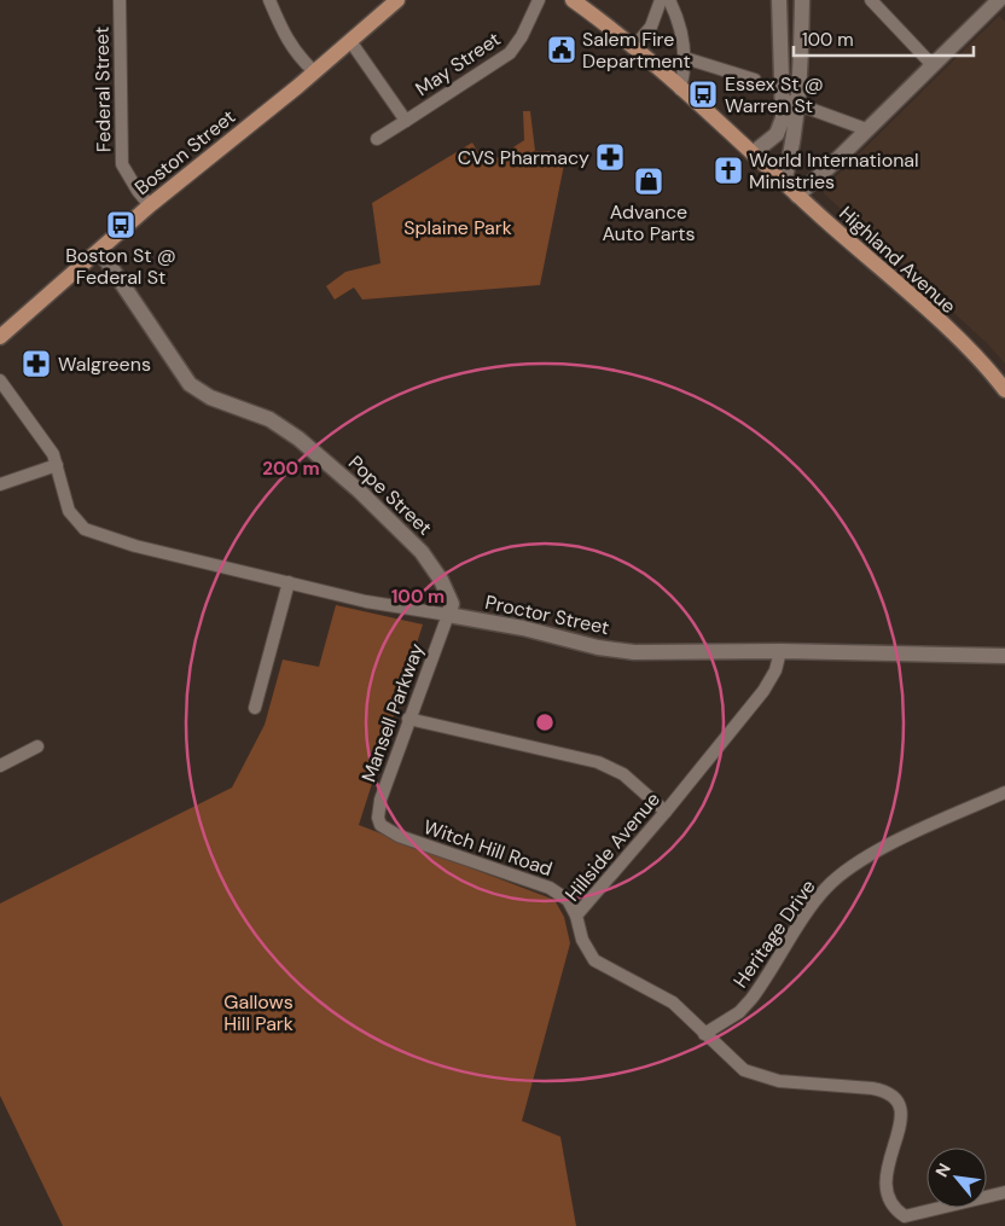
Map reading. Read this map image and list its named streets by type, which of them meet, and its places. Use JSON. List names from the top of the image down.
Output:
{
  "streets": {
    "main road": ["Boston Street", "Highland Avenue"],
    "street": [
      "May Street",
      "Federal Street",
      "Pope Street",
      "Proctor Street",
      "Mansell Parkway",
      "Hillside Avenue",
      "Witch Hill Road",
      "Heritage Drive"
    ]
  },
  "crossings": [
    ["May Street", "Boston Street"],
    ["Federal Street", "Boston Street"],
    ["Boston Street", "Pope Street"],
    ["Pope Street", "Proctor Street"],
    ["Pope Street", "Mansell Parkway"],
    ["Proctor Street", "Mansell Parkway"],
    ["Proctor Street", "Hillside Avenue"],
    ["Mansell Parkway", "Witch Hill Road"],
    ["Hillside Avenue", "Witch Hill Road"],
    ["Hillside Avenue", "Heritage Drive"]
  ],
  "parks": ["Splaine Park", "Gallows Hill Park"],
  "places": {
    "public building": ["Salem Fire Department"],
    "bus stop": ["Essex St @ Warren St", "Boston St @ Federal St"],
    "pharmacy": ["CVS Pharmacy", "Walgreens"],
    "church": ["World International Ministries"],
    "shop": ["Advance Auto Parts"]
  },
  "scale_bar": "100 m",
  "north": "top left",
  "rings": ["200 m", "100 m"]
}
